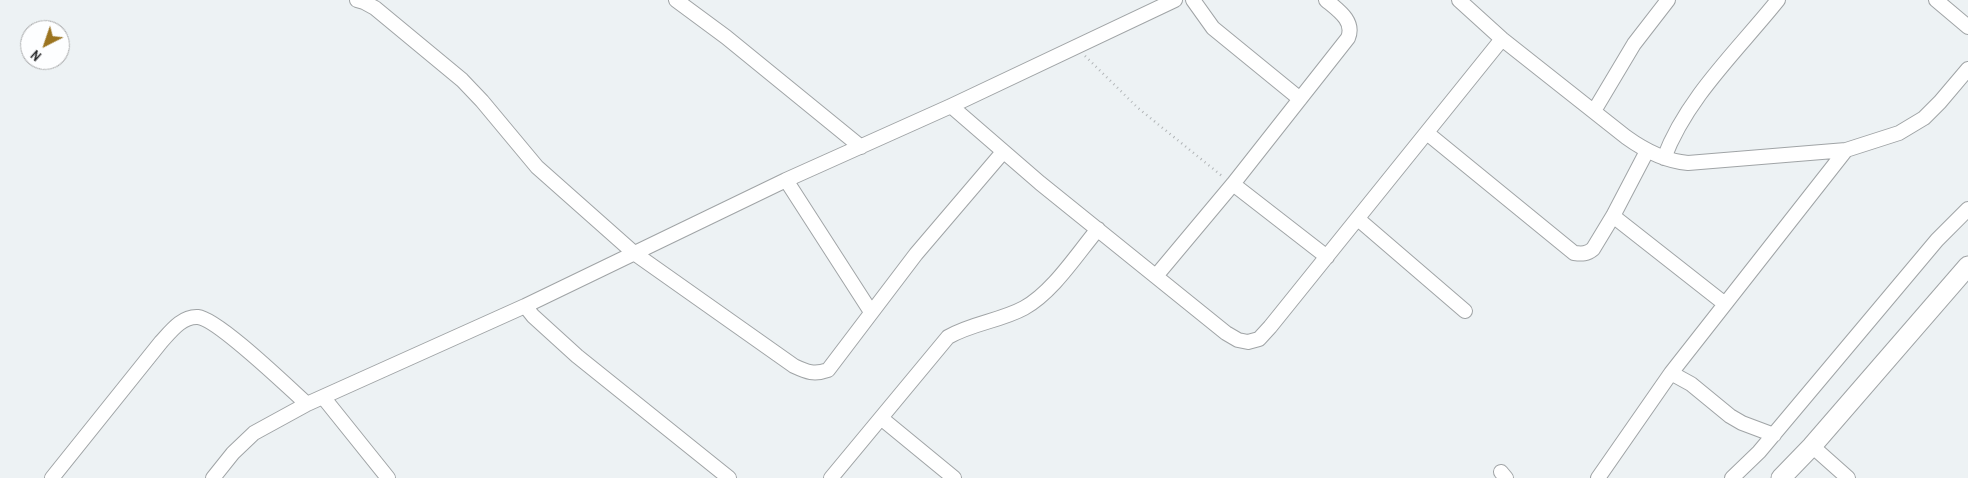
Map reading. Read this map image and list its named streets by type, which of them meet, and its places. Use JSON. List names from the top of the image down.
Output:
{
  "north": "bottom left"
}
